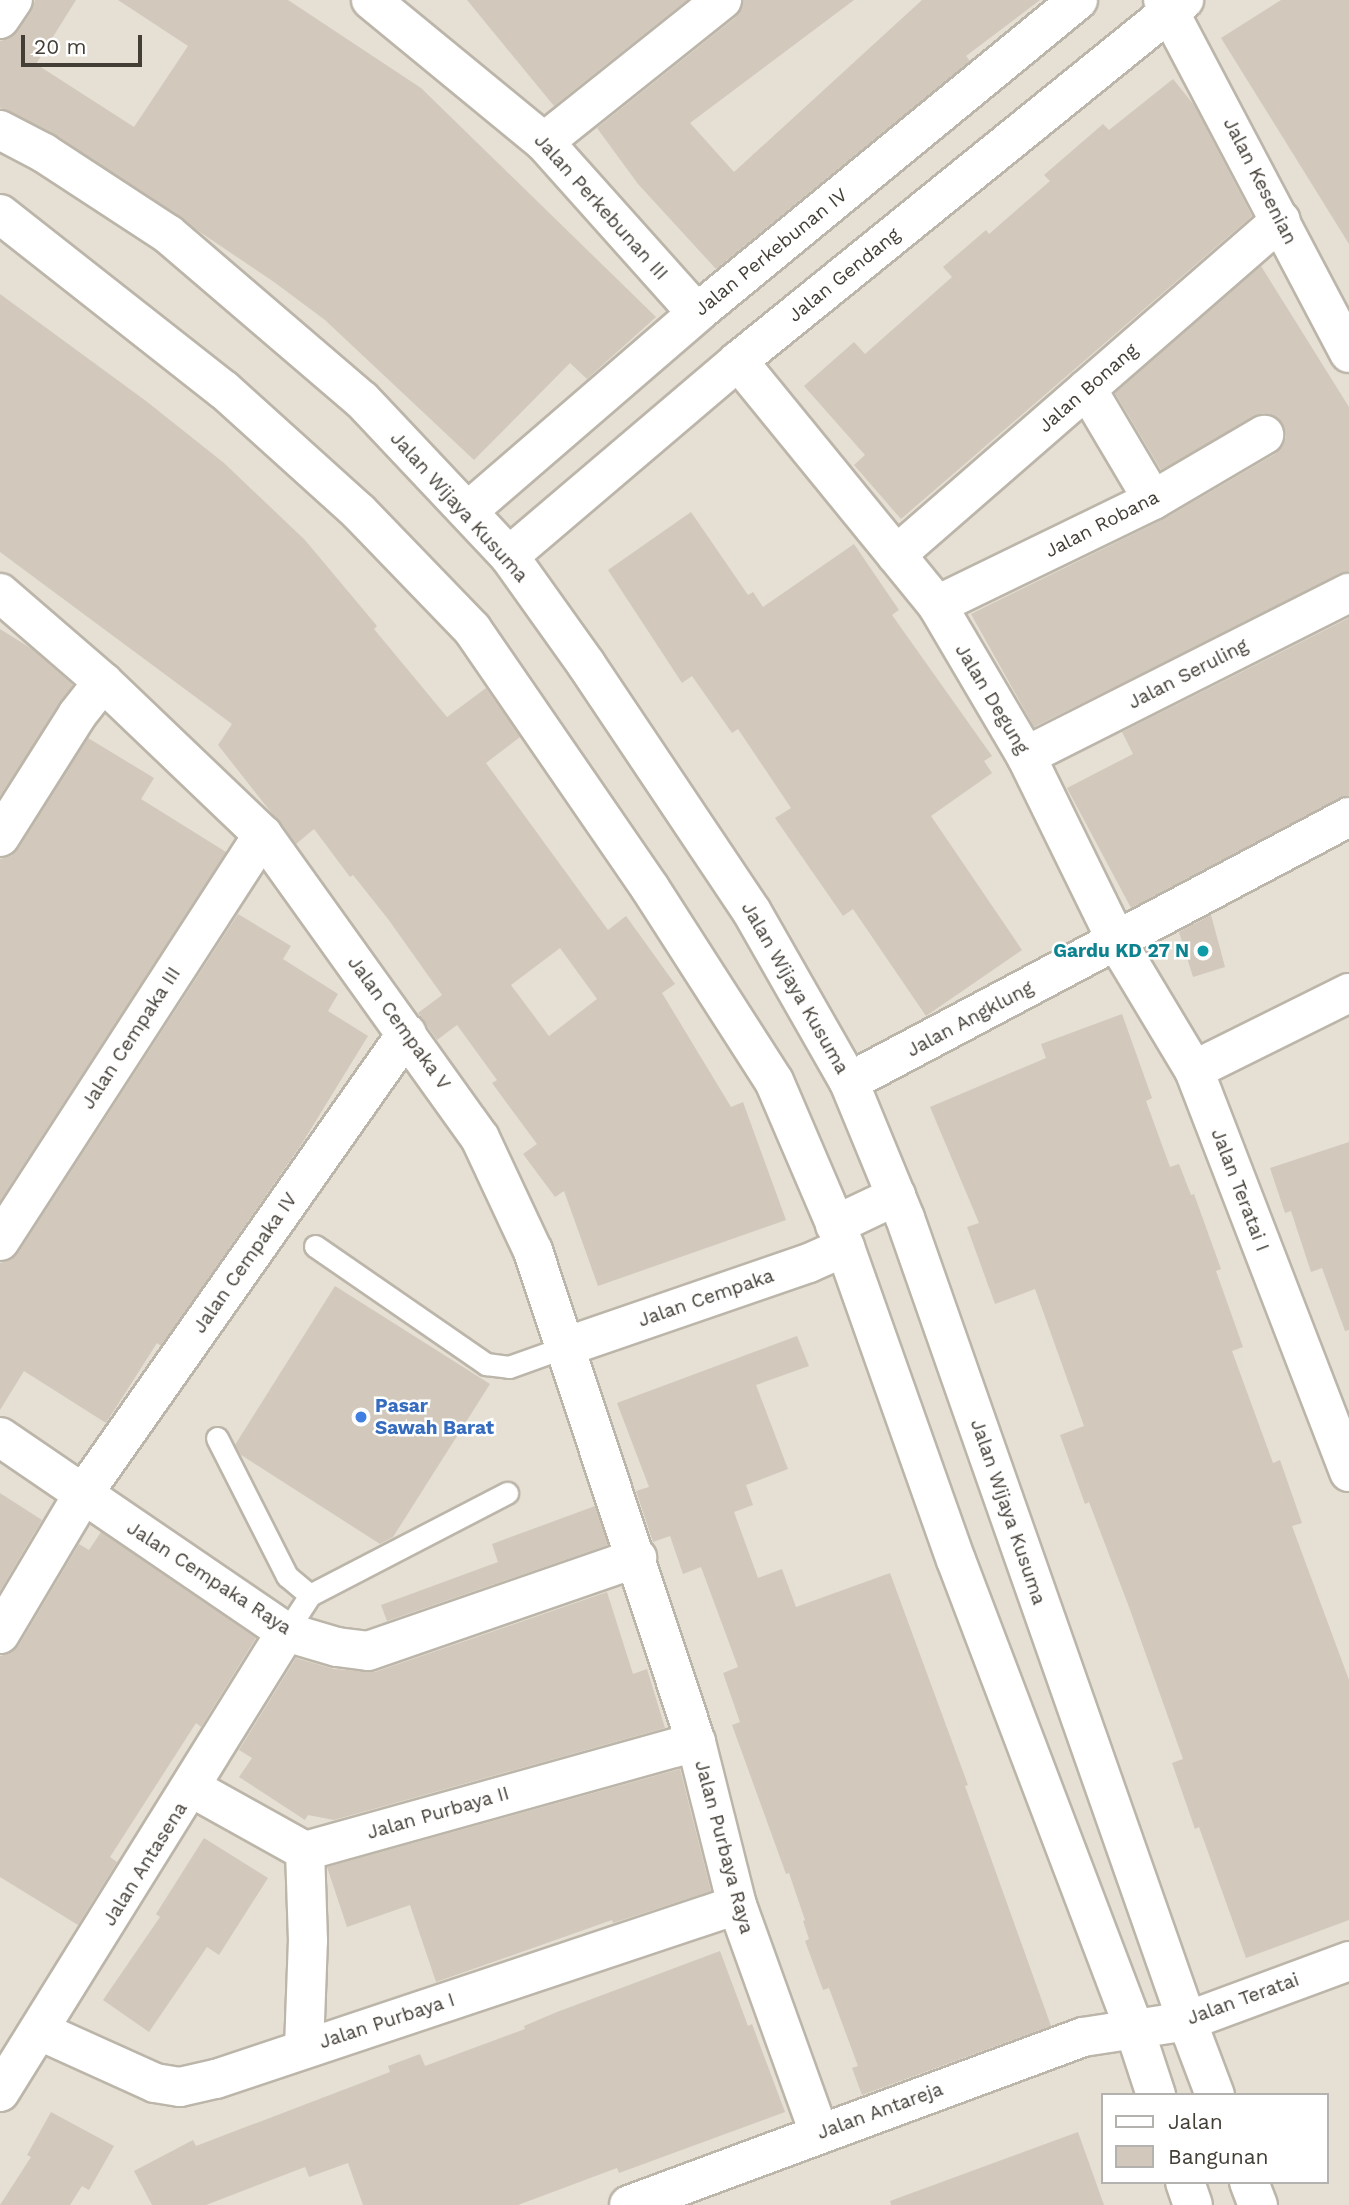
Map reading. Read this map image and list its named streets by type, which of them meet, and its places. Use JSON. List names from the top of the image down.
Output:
{
  "streets": {
    "street": [
      "Jalan Kesenian",
      "Jalan Perkebunan III",
      "Jalan Perkebunan IV",
      "Jalan Gendang",
      "Jalan Bonang",
      "Jalan Wijaya Kusuma",
      "Jalan Robana",
      "Jalan Seruling",
      "Jalan Degung",
      "Jalan Angklung",
      "Jalan Cempaka V",
      "Jalan Cempaka III",
      "Jalan Teratai I",
      "Jalan Cempaka IV",
      "Jalan Cempaka",
      "Jalan Cempaka Raya",
      "Jalan Purbaya II",
      "Jalan Purbaya Raya",
      "Jalan Antasena",
      "Jalan Teratai",
      "Jalan Purbaya I",
      "Jalan Antareja"
    ]
  },
  "crossings": [
    ["Jalan Kesenian", "Jalan Gendang"],
    ["Jalan Kesenian", "Jalan Bonang"],
    ["Jalan Perkebunan III", "Jalan Perkebunan IV"],
    ["Jalan Perkebunan IV", "Jalan Wijaya Kusuma"],
    ["Jalan Gendang", "Jalan Wijaya Kusuma"],
    ["Jalan Gendang", "Jalan Degung"],
    ["Jalan Bonang", "Jalan Degung"],
    ["Jalan Wijaya Kusuma", "Jalan Angklung"],
    ["Jalan Wijaya Kusuma", "Jalan Teratai"],
    ["Jalan Robana", "Jalan Degung"],
    ["Jalan Seruling", "Jalan Degung"],
    ["Jalan Degung", "Jalan Angklung"],
    ["Jalan Degung", "Jalan Teratai I"],
    ["Jalan Cempaka V", "Jalan Cempaka III"],
    ["Jalan Cempaka V", "Jalan Cempaka IV"],
    ["Jalan Cempaka V", "Jalan Cempaka"],
    ["Jalan Cempaka V", "Jalan Cempaka Raya"],
    ["Jalan Cempaka V", "Jalan Purbaya Raya"],
    ["Jalan Cempaka IV", "Jalan Cempaka Raya"],
    ["Jalan Cempaka Raya", "Jalan Purbaya Raya"],
    ["Jalan Cempaka Raya", "Jalan Antasena"],
    ["Jalan Purbaya II", "Jalan Purbaya Raya"],
    ["Jalan Purbaya Raya", "Jalan Purbaya I"],
    ["Jalan Purbaya Raya", "Jalan Antareja"],
    ["Jalan Antasena", "Jalan Purbaya I"],
    ["Jalan Teratai", "Jalan Antareja"]
  ],
  "places": ["Gardu KD 27 N", "Pasar Sawah Barat"],
  "legend": ["Jalan", "Bangunan"],
  "scale_bar": "20 m"
}
